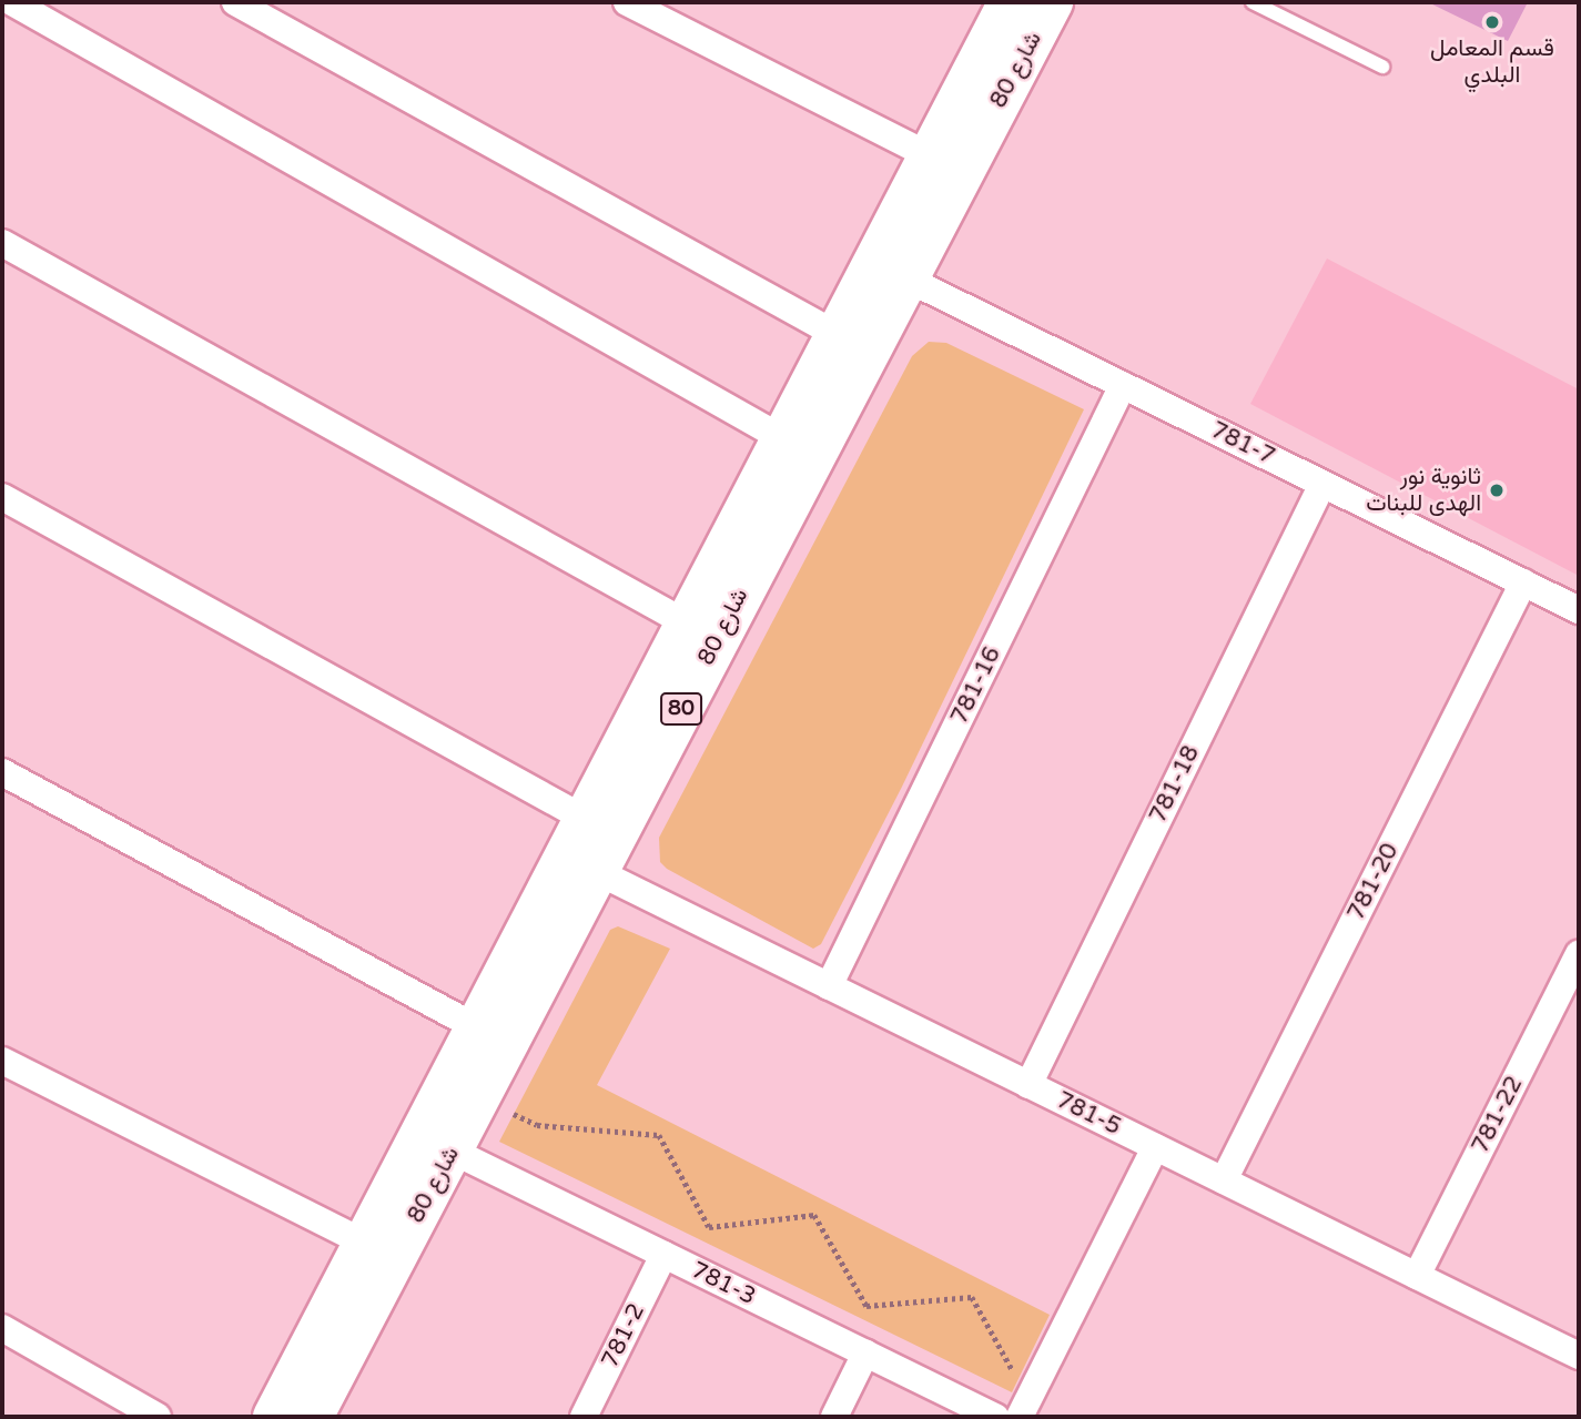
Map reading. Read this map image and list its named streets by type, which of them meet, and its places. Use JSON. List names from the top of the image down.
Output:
{
  "streets": {
    "main road": ["شارع 80", "80"],
    "street": [
      "781-7",
      "781-16",
      "781-18",
      "781-20",
      "781-5",
      "781-22",
      "781-3",
      "781-2"
    ]
  },
  "crossings": [
    ["شارع 80", "781-7"],
    ["شارع 80", "781-5"],
    ["شارع 80", "781-3"],
    ["781-7", "781-16"],
    ["781-7", "781-18"],
    ["781-7", "781-20"],
    ["781-16", "781-5"],
    ["781-18", "781-5"],
    ["781-20", "781-5"],
    ["781-5", "781-22"],
    ["781-3", "781-2"]
  ],
  "places": ["قسم المعامل البلدي", "ثانوية نور الهدى للبنات"]
}
